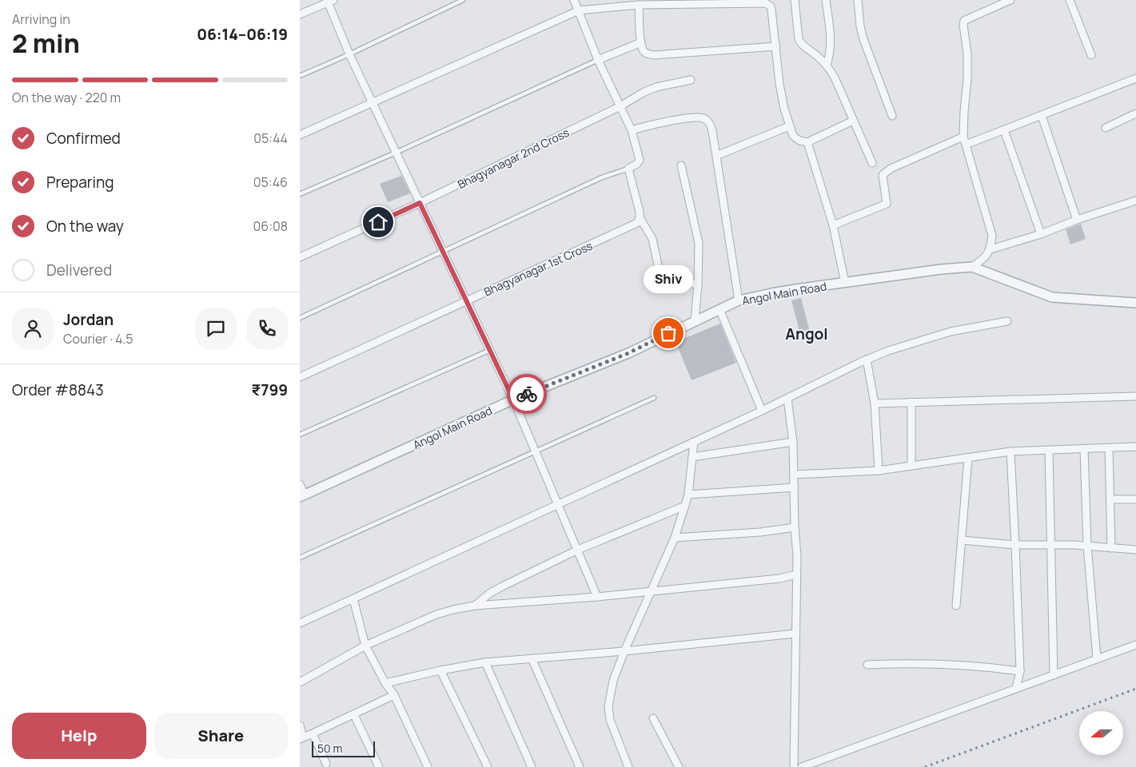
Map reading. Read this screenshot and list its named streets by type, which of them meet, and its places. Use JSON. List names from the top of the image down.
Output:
{
  "streets": {
    "street": ["Bhagyanagar 2nd Cross", "Bhagyanagar 1st Cross", "Angol Main Road"]
  },
  "districts": ["Angol"],
  "places": ["Shiv"],
  "scale_bar": "50 m",
  "north": "left",
  "page": {
    "heading": ["2 min", "Arriving in", "06:14–06:19"],
    "panel": [
      "Jordan",
      "Courier · 4.5",
      "Order #8843",
      "₹799"
    ],
    "bar": "On the way · 220 m",
    "list": [
      ["Confirmed", "05:44"],
      ["Preparing", "05:46"],
      ["On the way", "06:08"],
      "Delivered"
    ],
    "bubble": "Shiv",
    "buttons": ["Help", "Share"],
    "scale": "50 m"
  }
}
